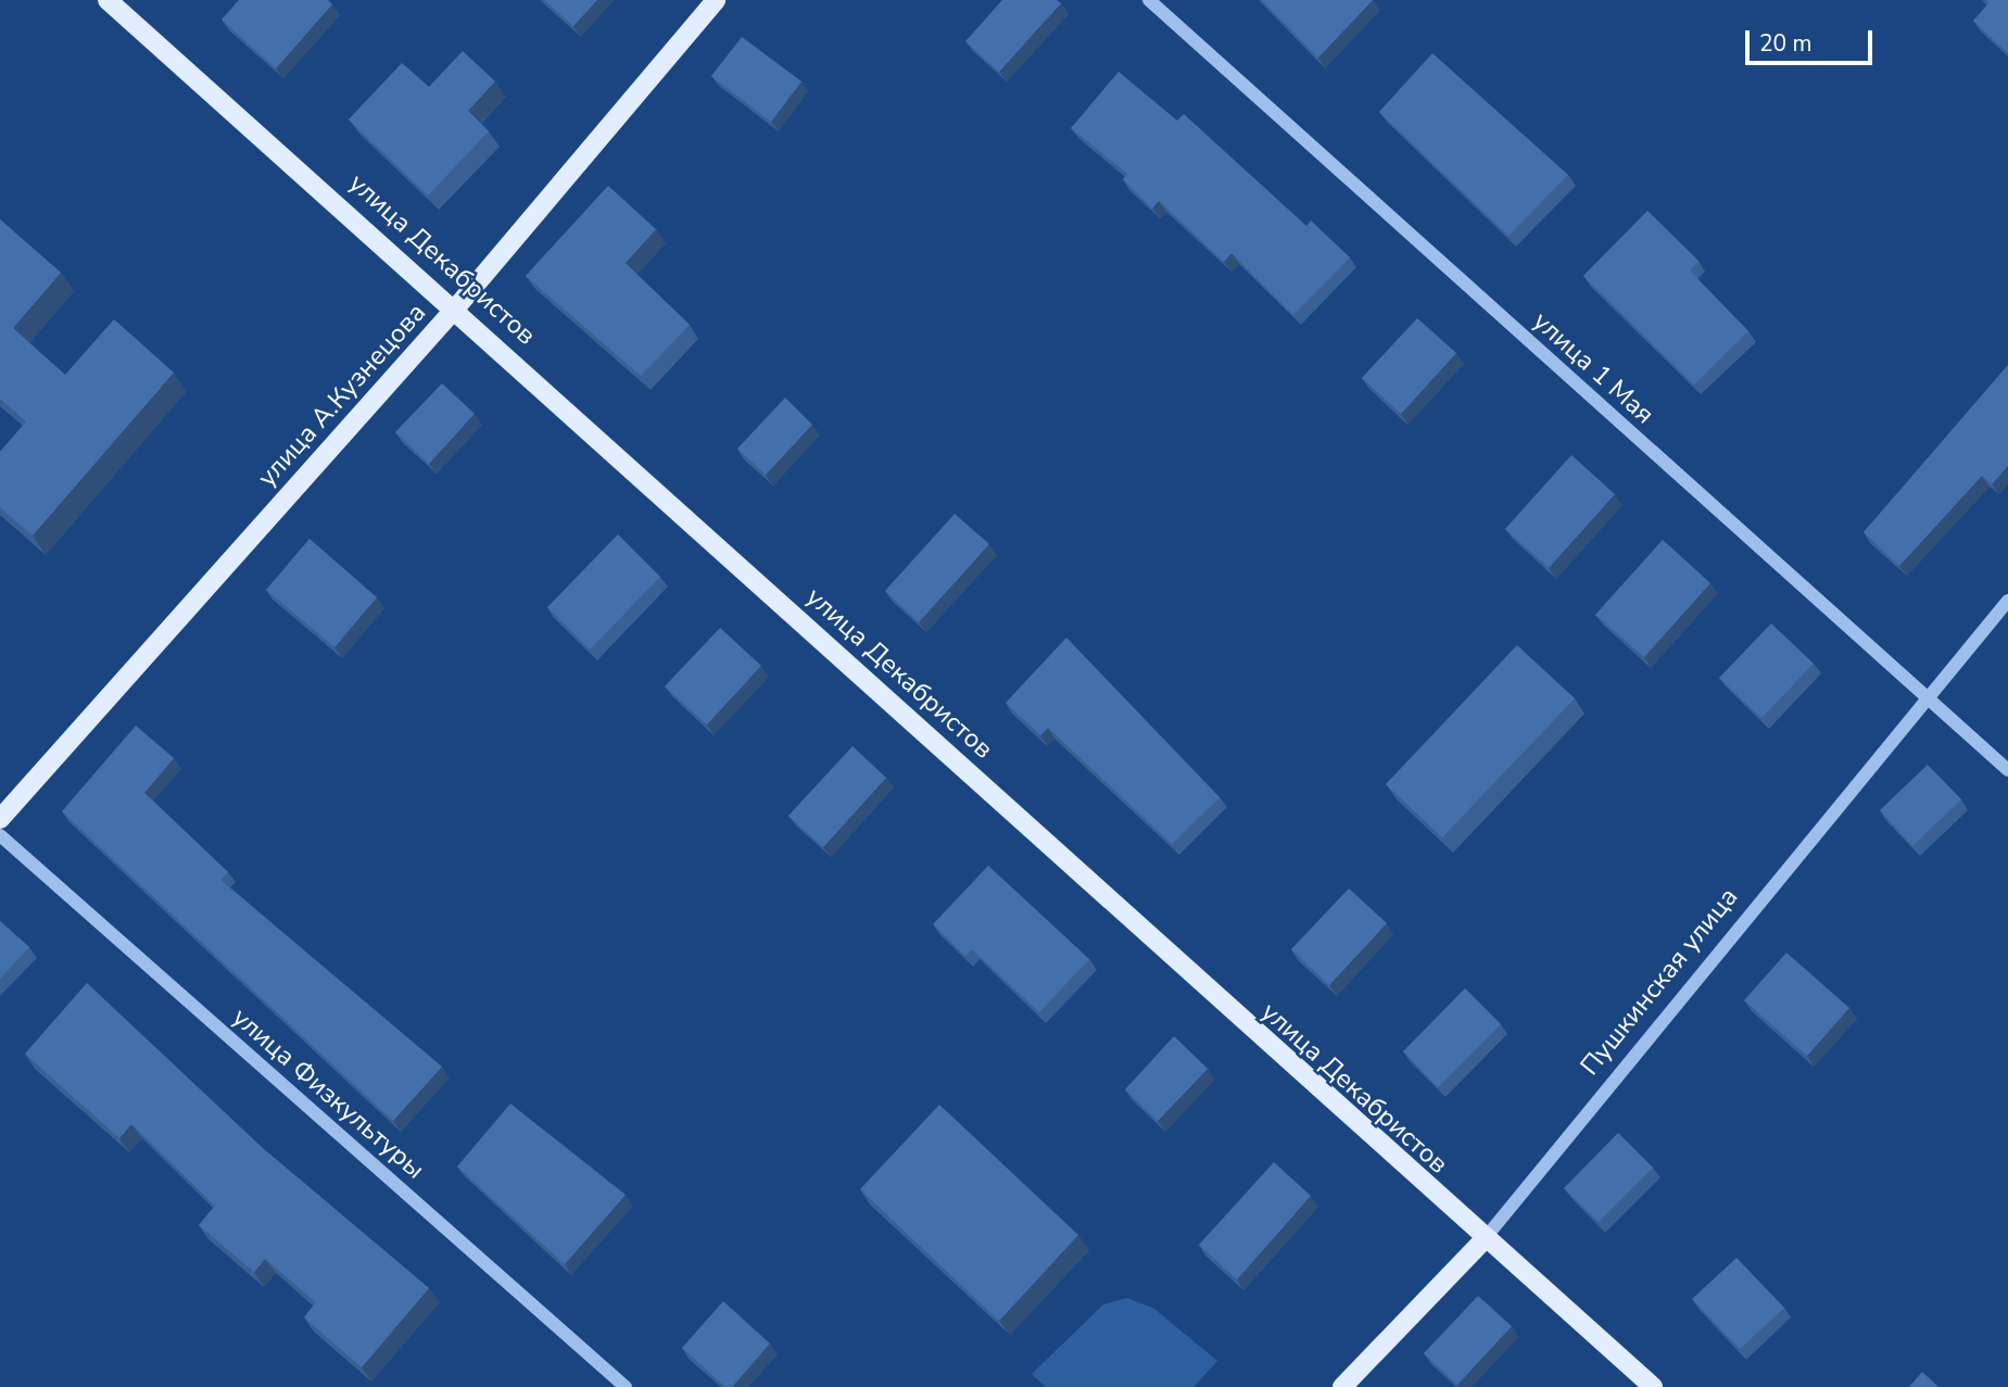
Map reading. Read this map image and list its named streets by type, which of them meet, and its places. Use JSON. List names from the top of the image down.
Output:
{
  "streets": {
    "main road": ["улица Декабристов", "улица А.Кузнецова", "Пушкинская улица"],
    "street": ["улица 1 Мая", "улица Физкультуры"]
  },
  "crossings": [
    ["улица Декабристов", "улица А.Кузнецова"],
    ["улица Декабристов", "Пушкинская улица"],
    ["улица 1 Мая", "Пушкинская улица"]
  ],
  "scale_bar": "20 m"
}
